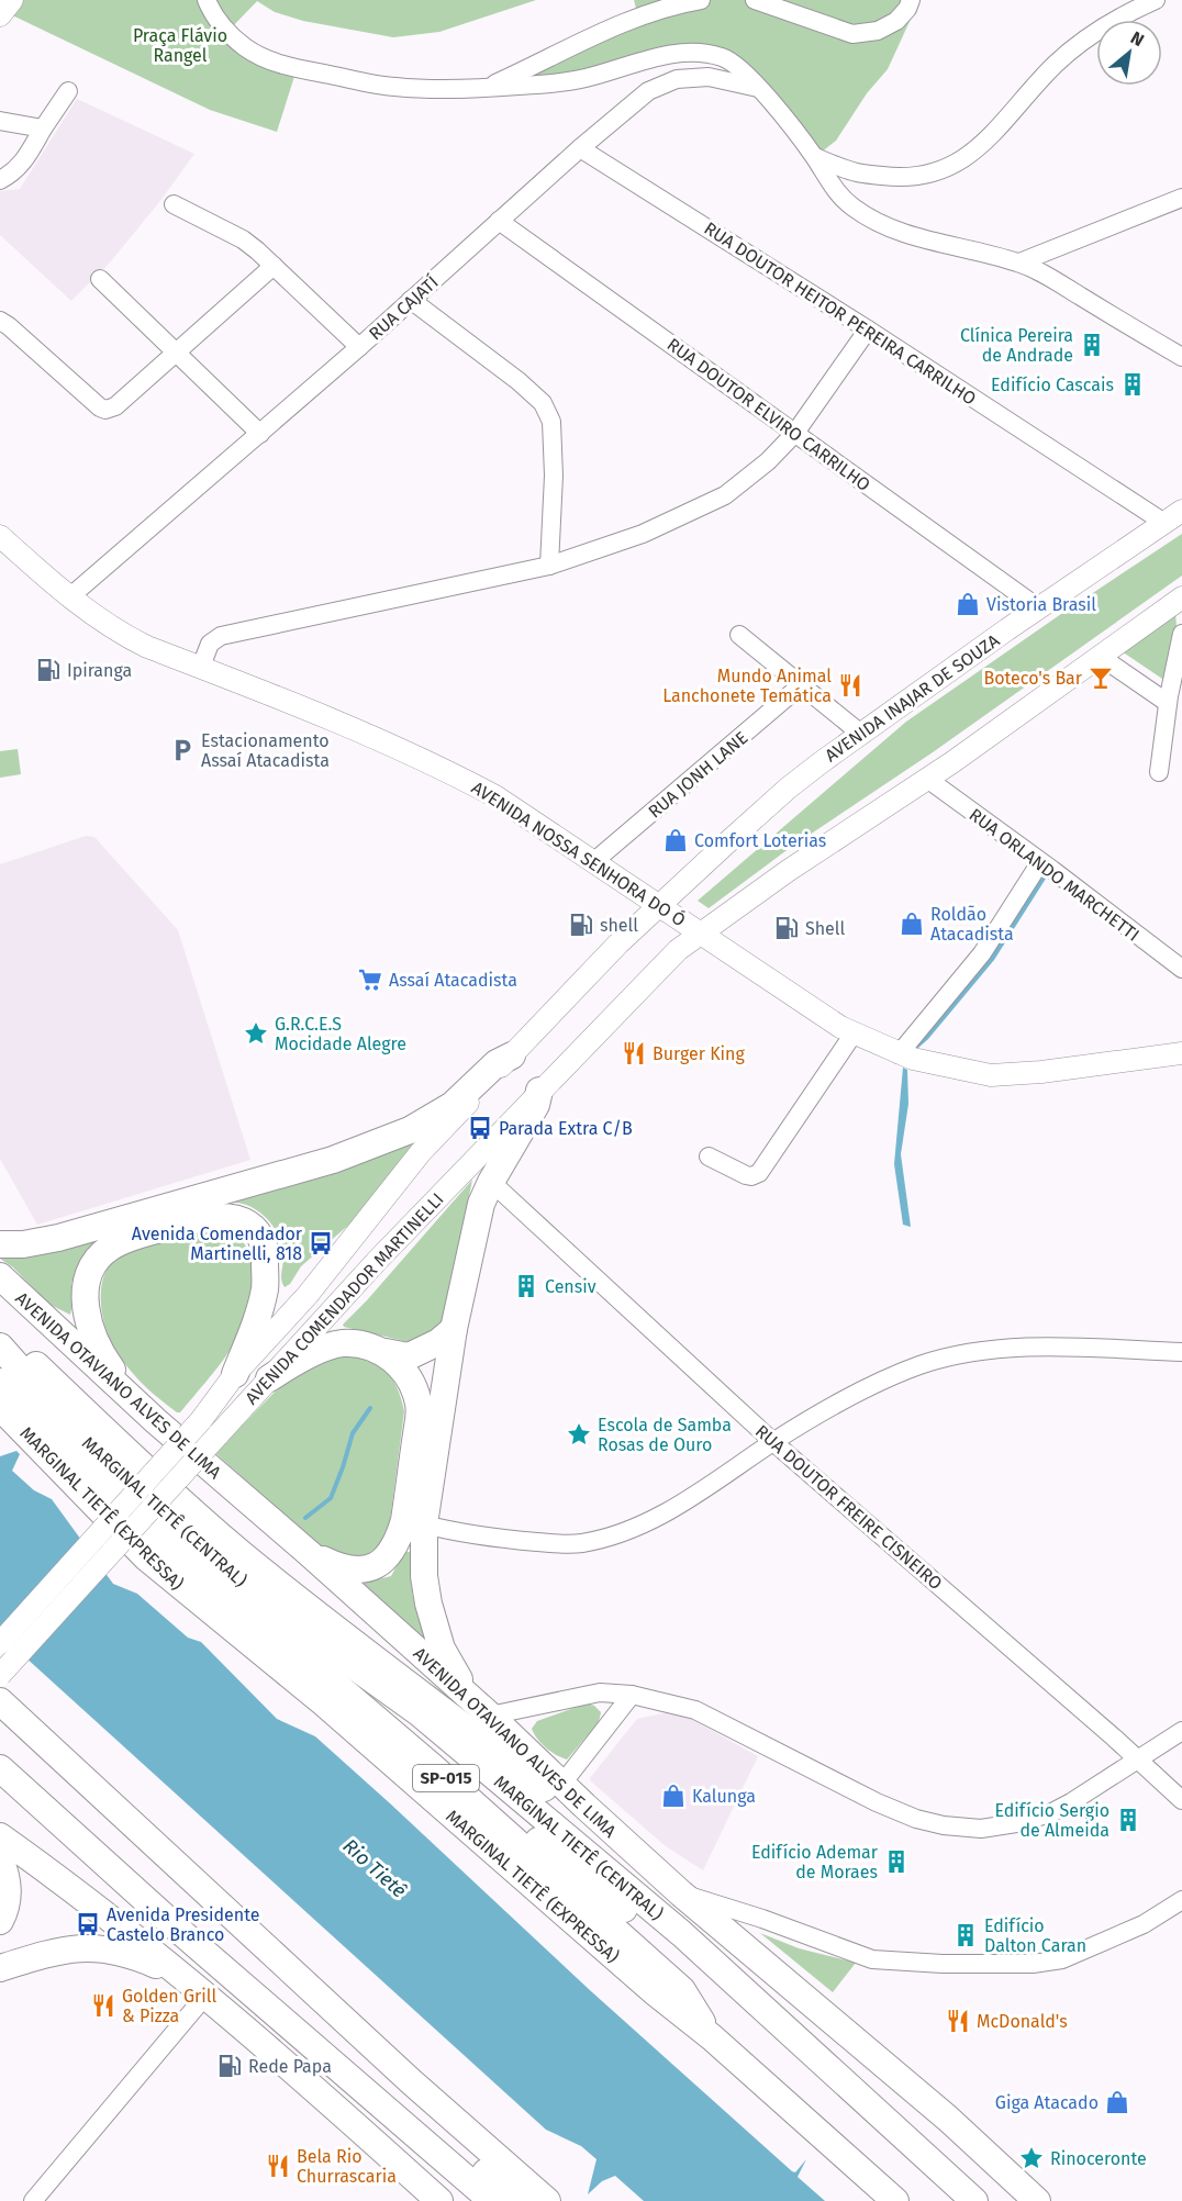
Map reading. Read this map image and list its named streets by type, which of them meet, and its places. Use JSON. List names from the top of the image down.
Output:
{
  "streets": {
    "highway": [
      "AVENIDA OTAVIANO ALVES DE LIMA",
      "MARGINAL TIETÊ (EXPRESSA)",
      "MARGINAL TIETÊ (CENTRAL)",
      "SP-015"
    ],
    "main road": ["AVENIDA INAJAR DE SOUZA", "AVENIDA NOSSA SENHORA DO Ó", "AVENIDA COMENDADOR MARTINELLI"],
    "street": [
      "RUA CAJATÍ",
      "RUA DOUTOR HEITOR PEREIRA CARRILHO",
      "RUA DOUTOR ELVIRO CARRILHO",
      "RUA JONH LANE",
      "RUA ORLANDO MARCHETTI",
      "RUA DOUTOR FREIRE CISNEIRO"
    ]
  },
  "crossings": [
    ["RUA CAJATÍ", "RUA DOUTOR HEITOR PEREIRA CARRILHO"],
    ["RUA CAJATÍ", "RUA DOUTOR ELVIRO CARRILHO"],
    ["RUA CAJATÍ", "AVENIDA NOSSA SENHORA DO Ó"],
    ["RUA DOUTOR HEITOR PEREIRA CARRILHO", "AVENIDA INAJAR DE SOUZA"],
    ["RUA DOUTOR ELVIRO CARRILHO", "AVENIDA INAJAR DE SOUZA"],
    ["AVENIDA INAJAR DE SOUZA", "AVENIDA NOSSA SENHORA DO Ó"],
    ["AVENIDA INAJAR DE SOUZA", "AVENIDA COMENDADOR MARTINELLI"],
    ["RUA JONH LANE", "AVENIDA NOSSA SENHORA DO Ó"],
    ["AVENIDA NOSSA SENHORA DO Ó", "AVENIDA COMENDADOR MARTINELLI"],
    ["MARGINAL TIETÊ (EXPRESSA)", "MARGINAL TIETÊ (CENTRAL)"]
  ],
  "water": ["Rio Tietê"],
  "parks": ["Praça Flávio Rangel"],
  "places": {
    "building": [
      "Clínica Pereira de Andrade",
      "Edifício Cascais",
      "Censiv",
      "Edifício Sergio de Almeida",
      "Edifício Ademar de Moraes",
      "Edifício Dalton Caran"
    ],
    "shop": [
      "Vistoria Brasil",
      "Comfort Loterias",
      "Roldão Atacadista",
      "Kalunga",
      "Giga Atacado"
    ],
    "fuel station": [
      "Ipiranga",
      "shell",
      "Shell",
      "Rede Papa"
    ],
    "bar": ["Boteco's Bar"],
    "restaurant": [
      "Mundo Animal Lanchonete Temática",
      "Burger King",
      "Golden Grill & Pizza",
      "McDonald's",
      "Bela Rio Churrascaria"
    ],
    "parking": ["Estacionamento Assaí Atacadista"],
    "supermarket": ["Assaí Atacadista"],
    "place": ["G.R.C.E.S Mocidade Alegre", "Escola de Samba Rosas de Ouro", "Rinoceronte"],
    "bus stop": ["Parada Extra C/B", "Avenida Comendador Martinelli, 818", "Avenida Presidente Castelo Branco"]
  },
  "north": "top right"
}
